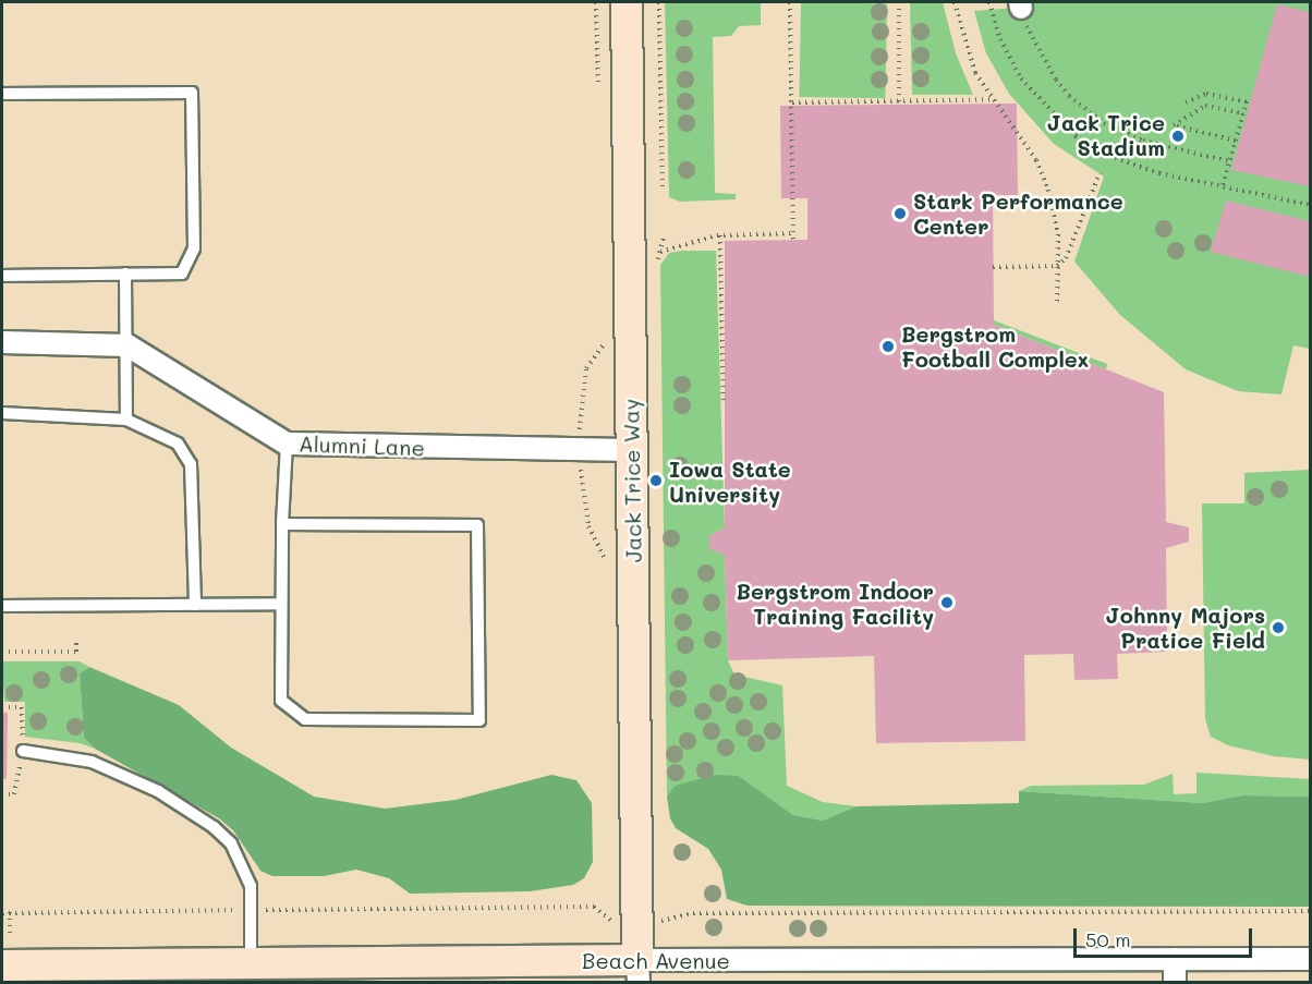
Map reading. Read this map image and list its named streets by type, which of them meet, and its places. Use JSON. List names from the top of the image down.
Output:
{
  "streets": {
    "street": ["Alumni Lane", "Jack Trice Way", "Beach Avenue"]
  },
  "crossings": [
    ["Alumni Lane", "Jack Trice Way"],
    ["Jack Trice Way", "Beach Avenue"]
  ],
  "places": [
    "Jack Trice Stadium",
    "Stark Performance Center",
    "Bergstrom Football Complex",
    "Iowa State University",
    "Bergstrom Indoor Training Facility",
    "Johnny Majors Pratice Field"
  ],
  "scale_bar": "50 m"
}
